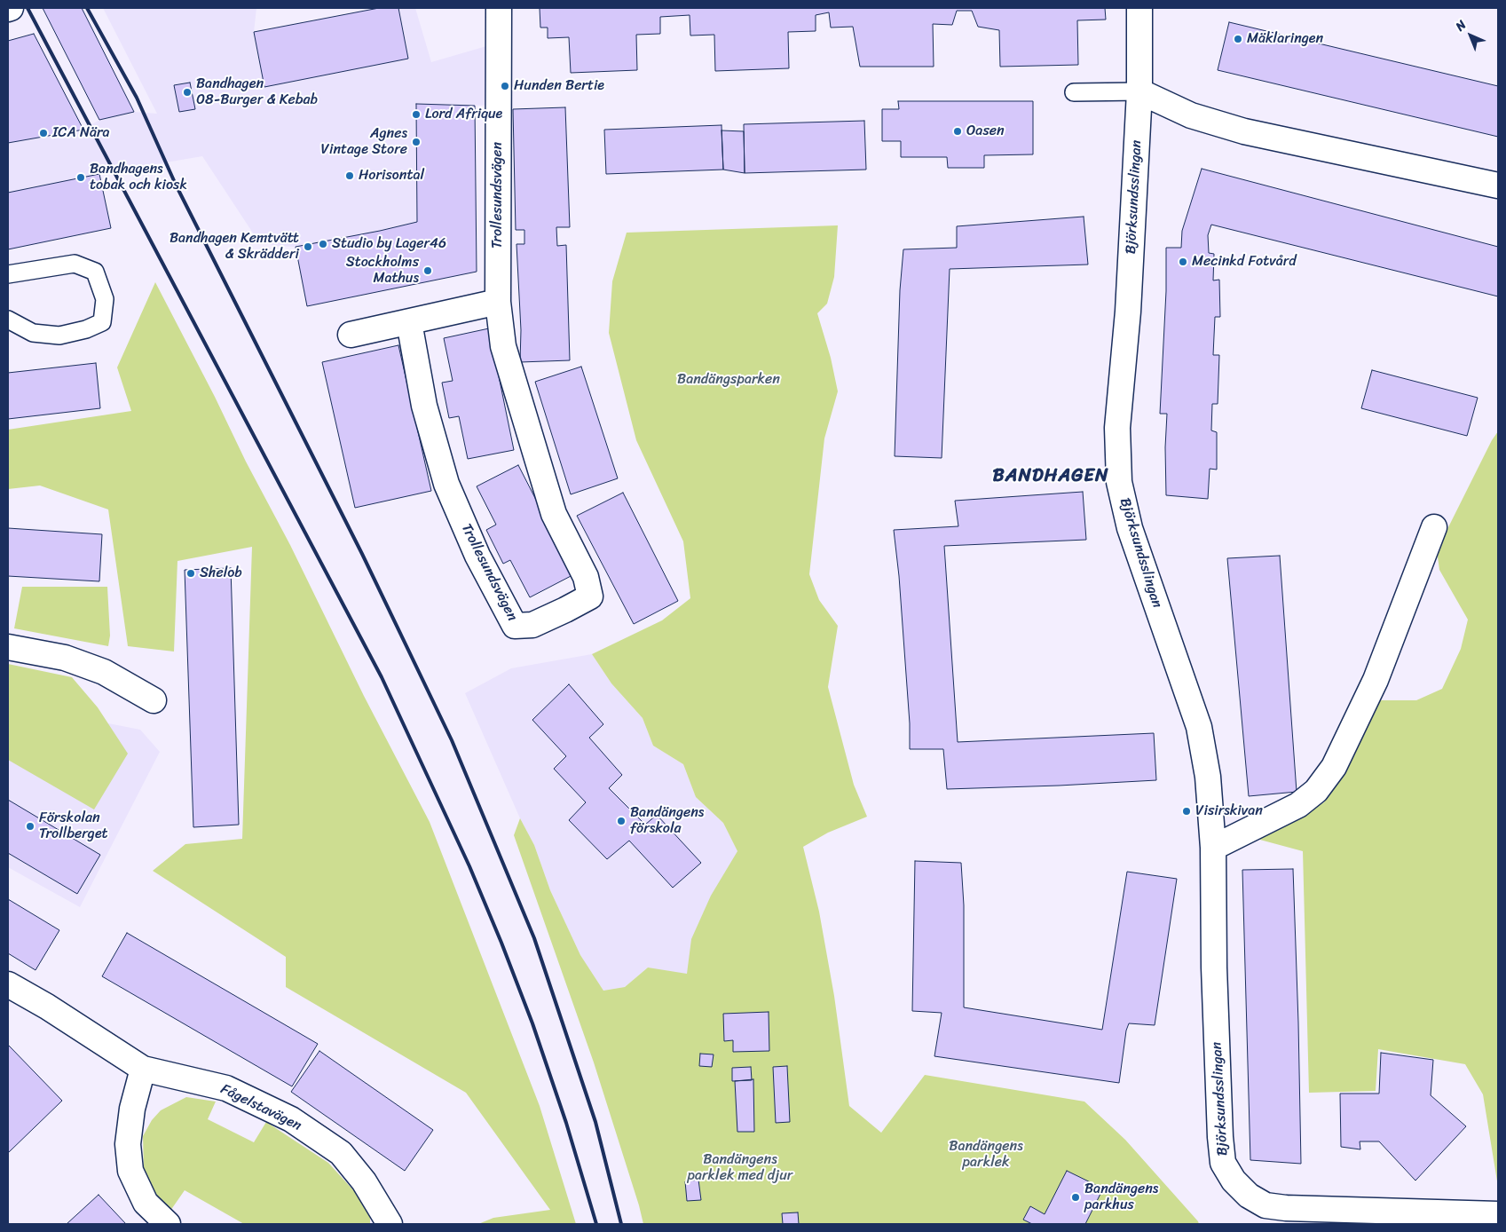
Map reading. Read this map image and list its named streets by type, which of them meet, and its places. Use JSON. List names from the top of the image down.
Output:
{
  "streets": {
    "street": ["Trollesundsvägen", "Björksundsslingan", "Fågelstavägen"]
  },
  "districts": ["BANDHAGEN"],
  "parks": ["Bandängsparken", "Bandängens parklek", "Bandängens parklek med djur"],
  "places": [
    "Mäklaringen",
    "Hunden Bertie",
    "Bandhagen 08-Burger & Kebab",
    "Lord Afrique",
    "Oasen",
    "ICA Nära",
    "Agnes Vintage Store",
    "Horisontal",
    "Bandhagens tobak och kiosk",
    "Studio by Lager46",
    "Bandhagen Kemtvätt & Skrädderi",
    "Mecinkd Fotvård",
    "Stockholms Mathus",
    "Shelob",
    "Visirskivan",
    "Bandängens förskola",
    "Förskolan Trollberget",
    "Bandängens parkhus"
  ],
  "north": "top left"
}
